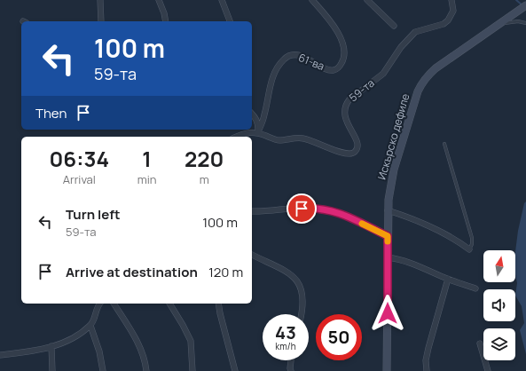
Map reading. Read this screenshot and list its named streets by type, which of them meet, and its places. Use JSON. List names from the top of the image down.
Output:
{
  "streets": {
    "main road": ["Искърско дефиле"],
    "street": ["61-ва", "59-та"]
  },
  "crossings": [
    ["61-ва", "59-та"]
  ],
  "north": "top",
  "page": {
    "turn": ["100 m", "59-та"],
    "then": "Then",
    "eta": [
      "06:34",
      "Arrival",
      "1",
      "min",
      "220",
      "m"
    ],
    "list": [
      {
        "name": "Turn left",
        "note": "59-та",
        "value": "100 m"
      },
      {
        "name": "Arrive at destination",
        "value": "120 m"
      }
    ],
    "speed": "43 km/h",
    "limit": "50"
  }
}
